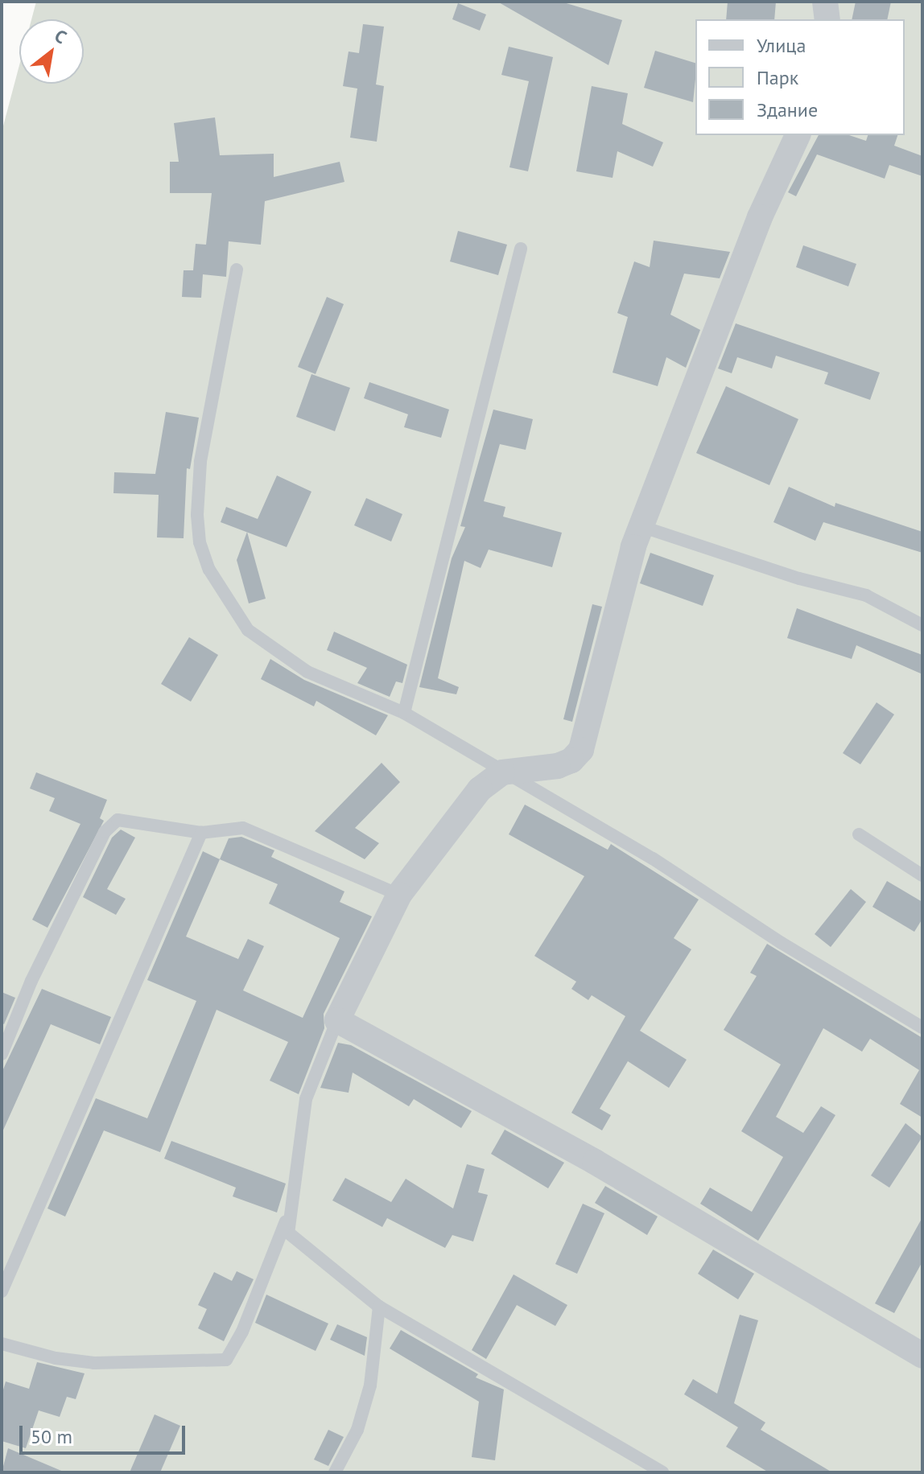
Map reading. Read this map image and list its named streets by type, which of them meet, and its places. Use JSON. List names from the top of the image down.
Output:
{
  "legend": ["Улица", "Парк", "Здание"],
  "scale_bar": "50 m",
  "north": "top right"
}
